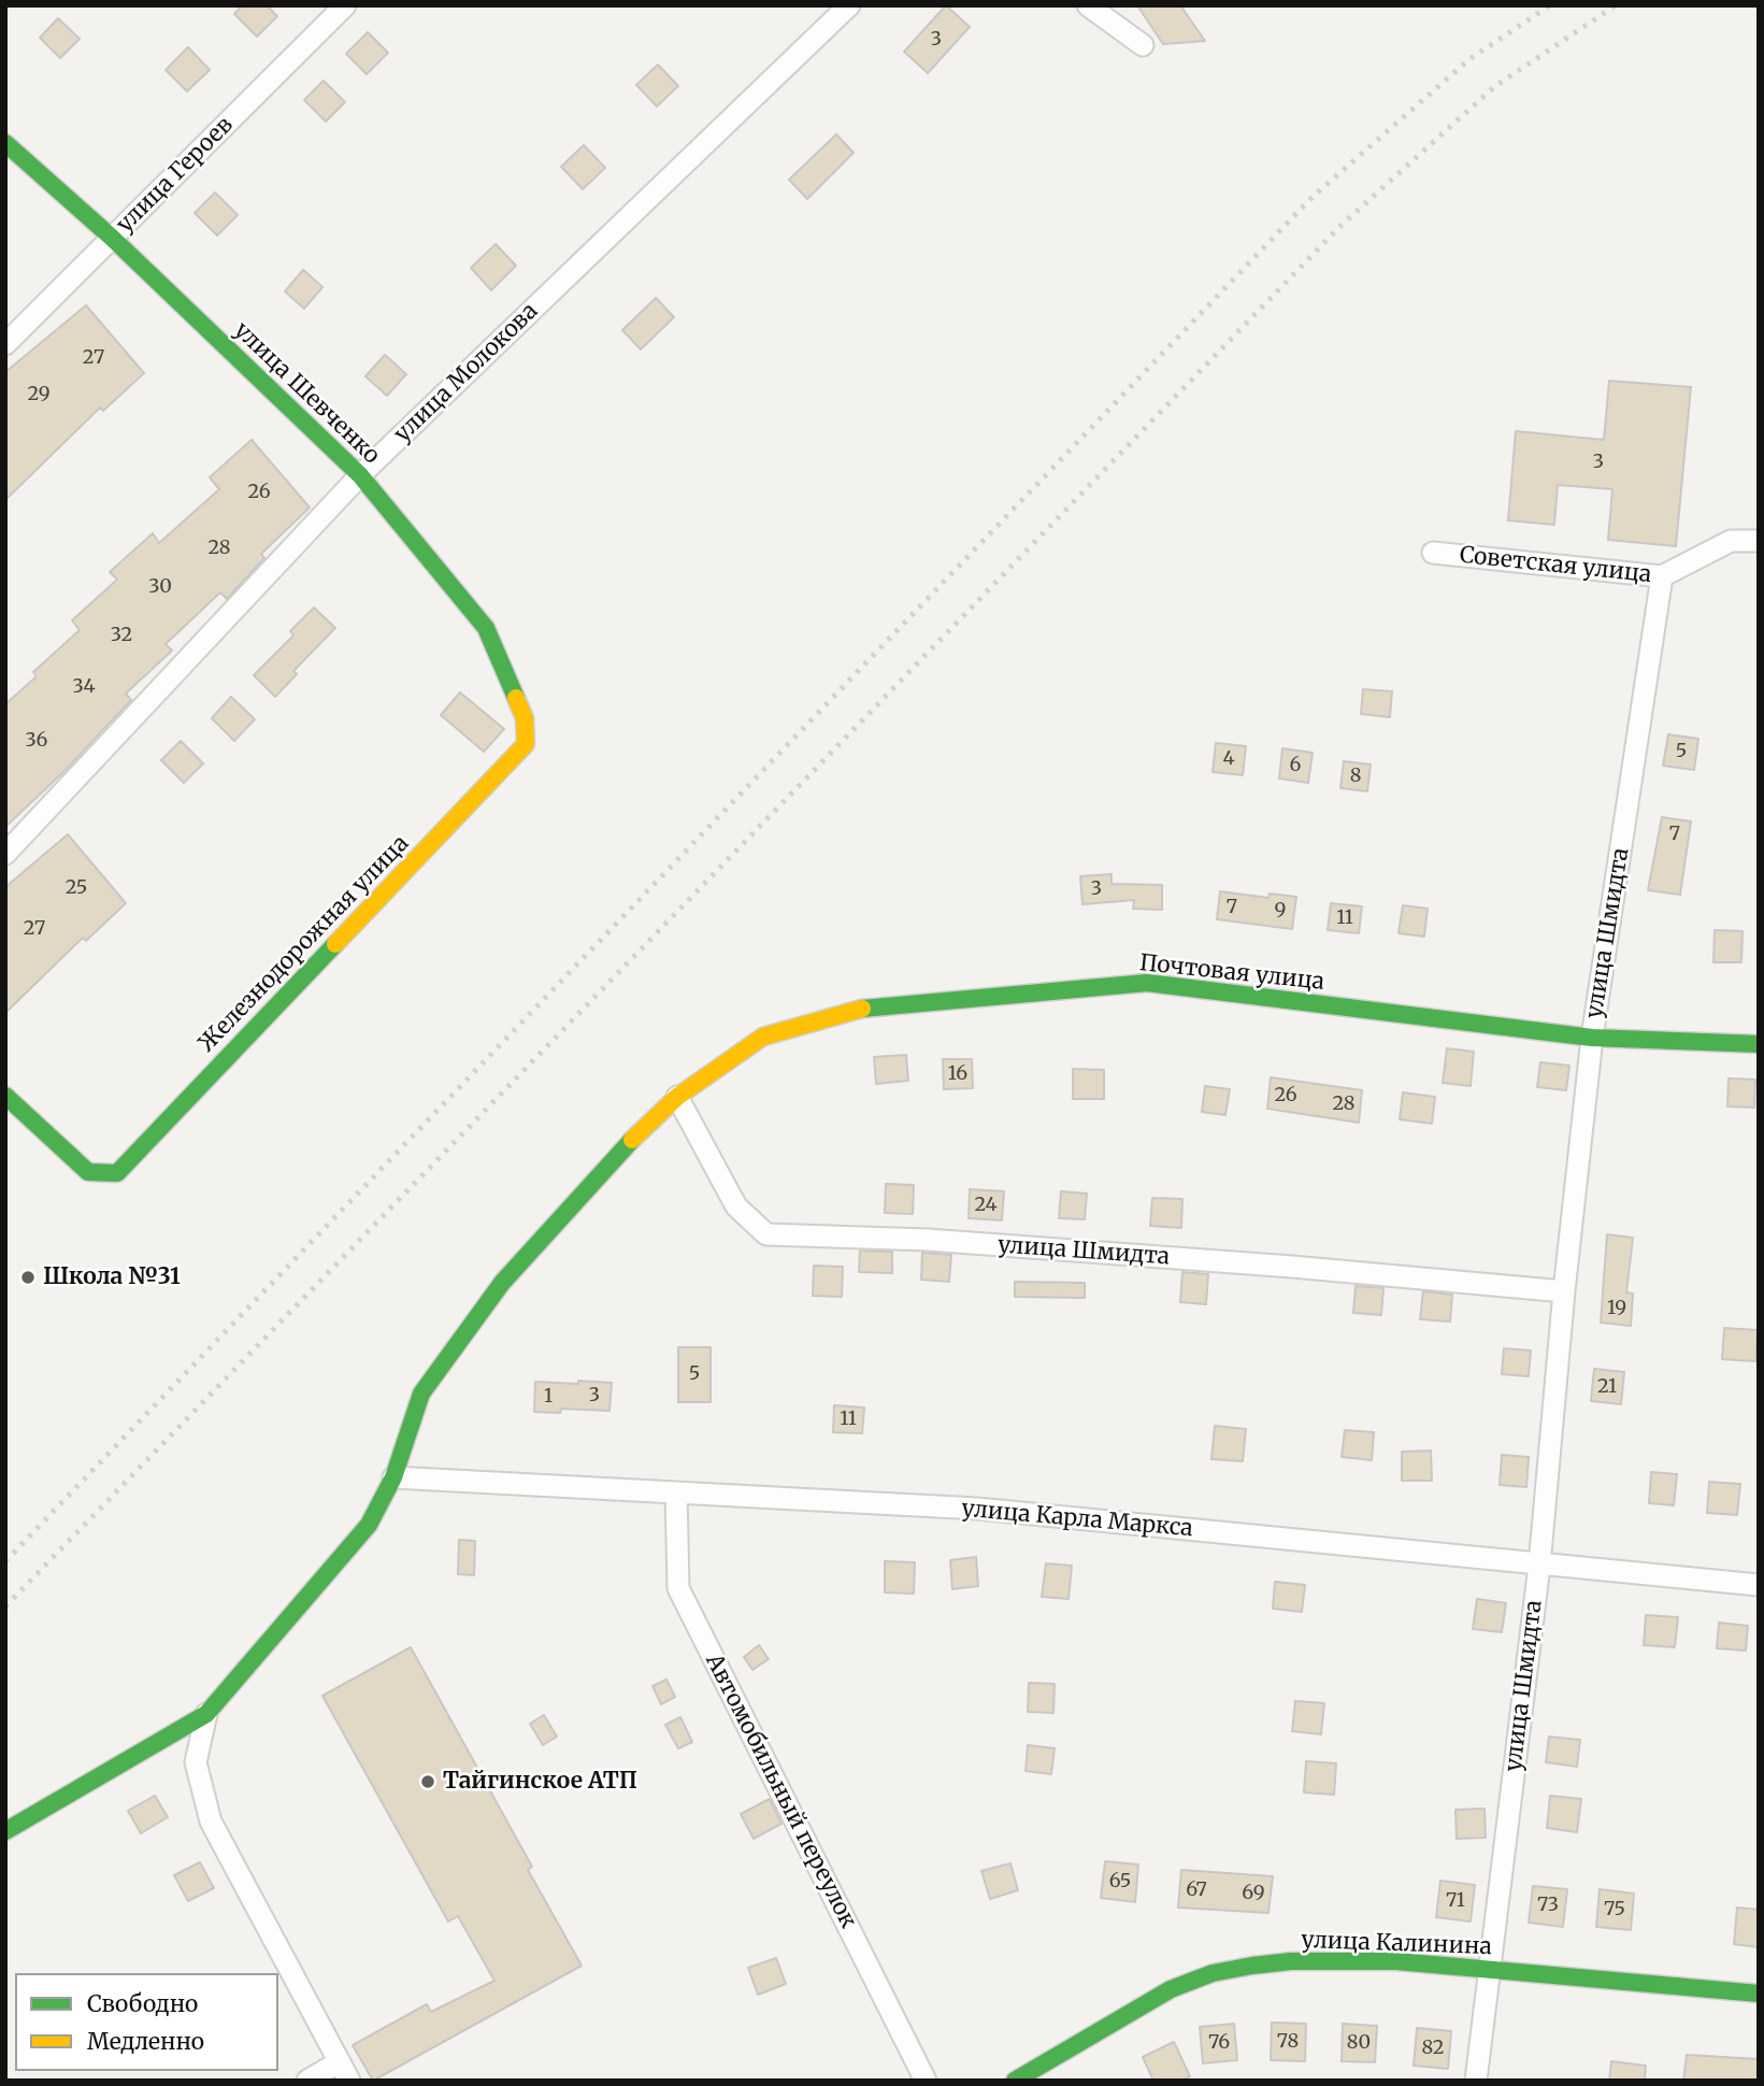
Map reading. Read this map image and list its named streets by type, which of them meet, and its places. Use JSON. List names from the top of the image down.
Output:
{
  "streets": {
    "street": [
      "улица Героев",
      "улица Молокова",
      "улица Шевченко",
      "Советская улица",
      "улица Шмидта",
      "Железнодорожная улица",
      "Почтовая улица",
      "улица Карла Маркса",
      "Автомобильный переулок",
      "улица Калинина"
    ]
  },
  "crossings": [
    ["улица Героев", "улица Шевченко"],
    ["улица Молокова", "улица Шевченко"],
    ["улица Шевченко", "Железнодорожная улица"],
    ["Советская улица", "улица Шмидта"],
    ["улица Шмидта", "Почтовая улица"],
    ["улица Шмидта", "улица Карла Маркса"],
    ["улица Шмидта", "улица Калинина"],
    ["Почтовая улица", "улица Карла Маркса"],
    ["улица Карла Маркса", "Автомобильный переулок"]
  ],
  "places": ["Школа №31", "Тайгинское АТП"],
  "house_numbers": [
    "3",
    "27",
    "29",
    "3",
    "26",
    "28",
    "30",
    "32",
    "34",
    "36",
    "5",
    "4",
    "6",
    "8",
    "7",
    "25",
    "3",
    "7",
    "9",
    "11",
    "27",
    "16",
    "26",
    "28",
    "24",
    "19",
    "5",
    "21",
    "3",
    "1",
    "11",
    "65",
    "67",
    "69",
    "71",
    "73",
    "75",
    "78",
    "76",
    "80",
    "82"
  ],
  "legend": ["Свободно", "Медленно"]
}
